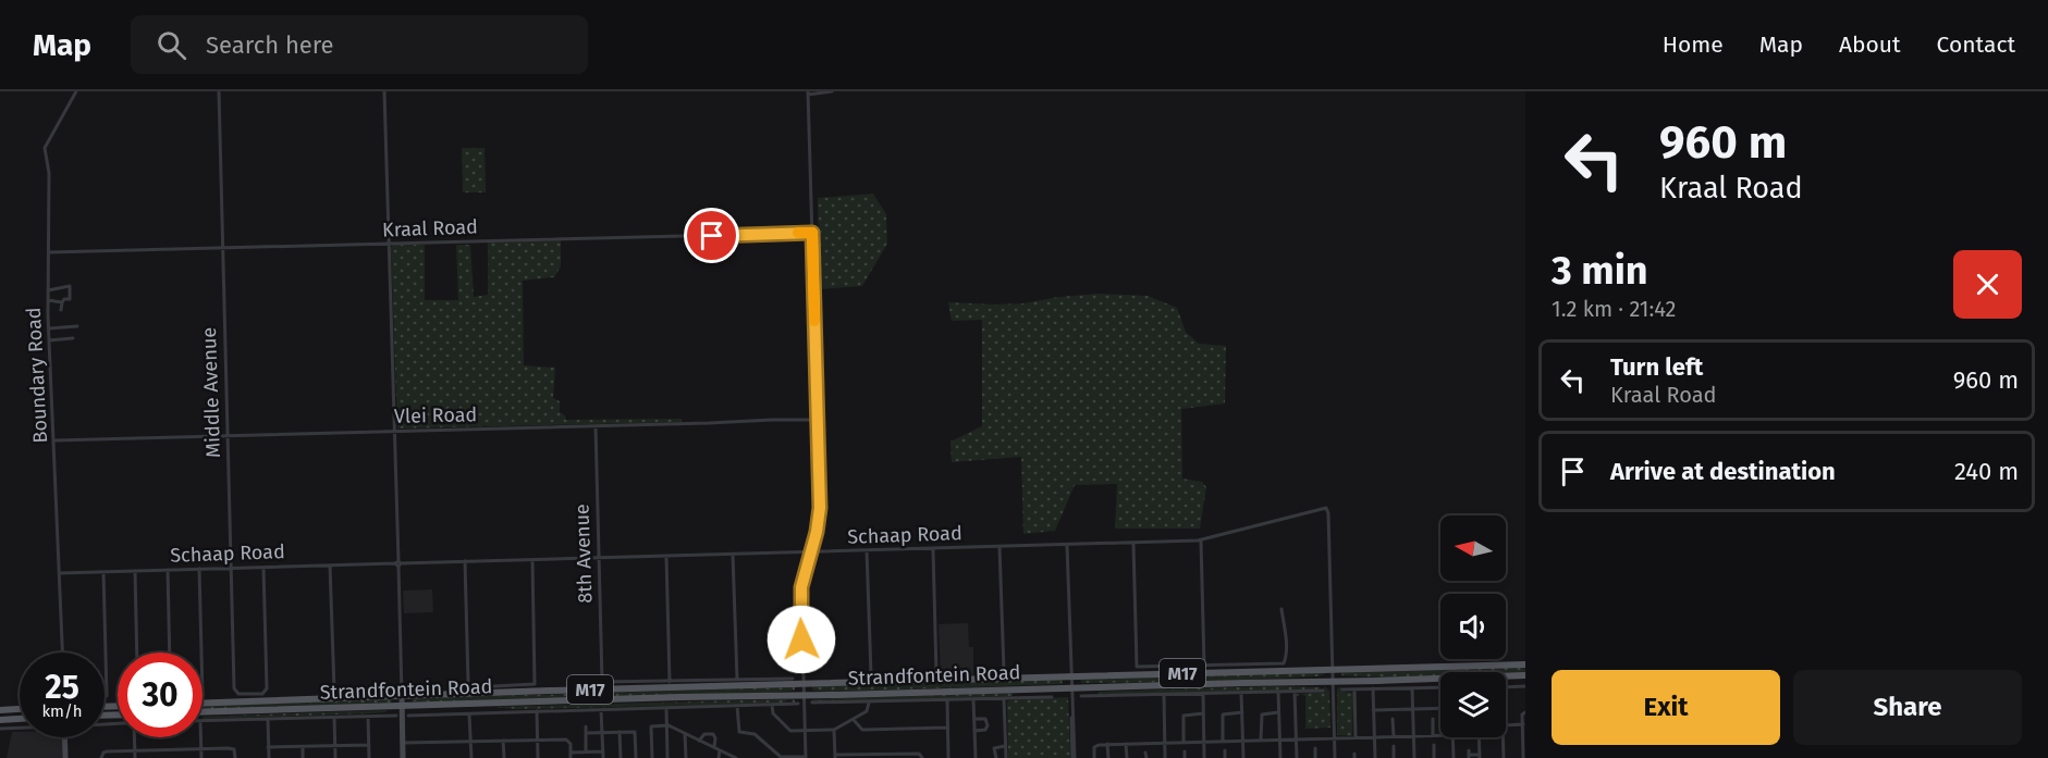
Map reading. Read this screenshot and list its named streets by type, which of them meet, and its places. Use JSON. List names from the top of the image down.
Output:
{
  "streets": {
    "main road": ["M17", "Strandfontein Road"],
    "street": [
      "Kraal Road",
      "Boundary Road",
      "Middle Avenue",
      "Vlei Road",
      "Schaap Road",
      "8th Avenue"
    ]
  },
  "crossings": [
    ["Kraal Road", "Boundary Road"],
    ["Kraal Road", "Middle Avenue"],
    ["Boundary Road", "Vlei Road"],
    ["Boundary Road", "Schaap Road"],
    ["Middle Avenue", "Vlei Road"],
    ["Middle Avenue", "Schaap Road"],
    ["Vlei Road", "8th Avenue"],
    ["Schaap Road", "8th Avenue"],
    ["Schaap Road", "Strandfontein Road"]
  ],
  "north": "left",
  "page": {
    "header": "Map",
    "search": "Search here",
    "nav": [
      "Home",
      "Map",
      "About",
      "Contact"
    ],
    "turn": ["960 m", "Kraal Road"],
    "heading": ["3 min", "1.2 km · 21:42"],
    "list": [
      {
        "name": "Turn left",
        "note": "Kraal Road",
        "value": "960 m"
      },
      {
        "name": "Arrive at destination",
        "value": "240 m"
      }
    ],
    "speed": "25 km/h",
    "limit": "30",
    "buttons": ["Exit", "Share"]
  }
}
